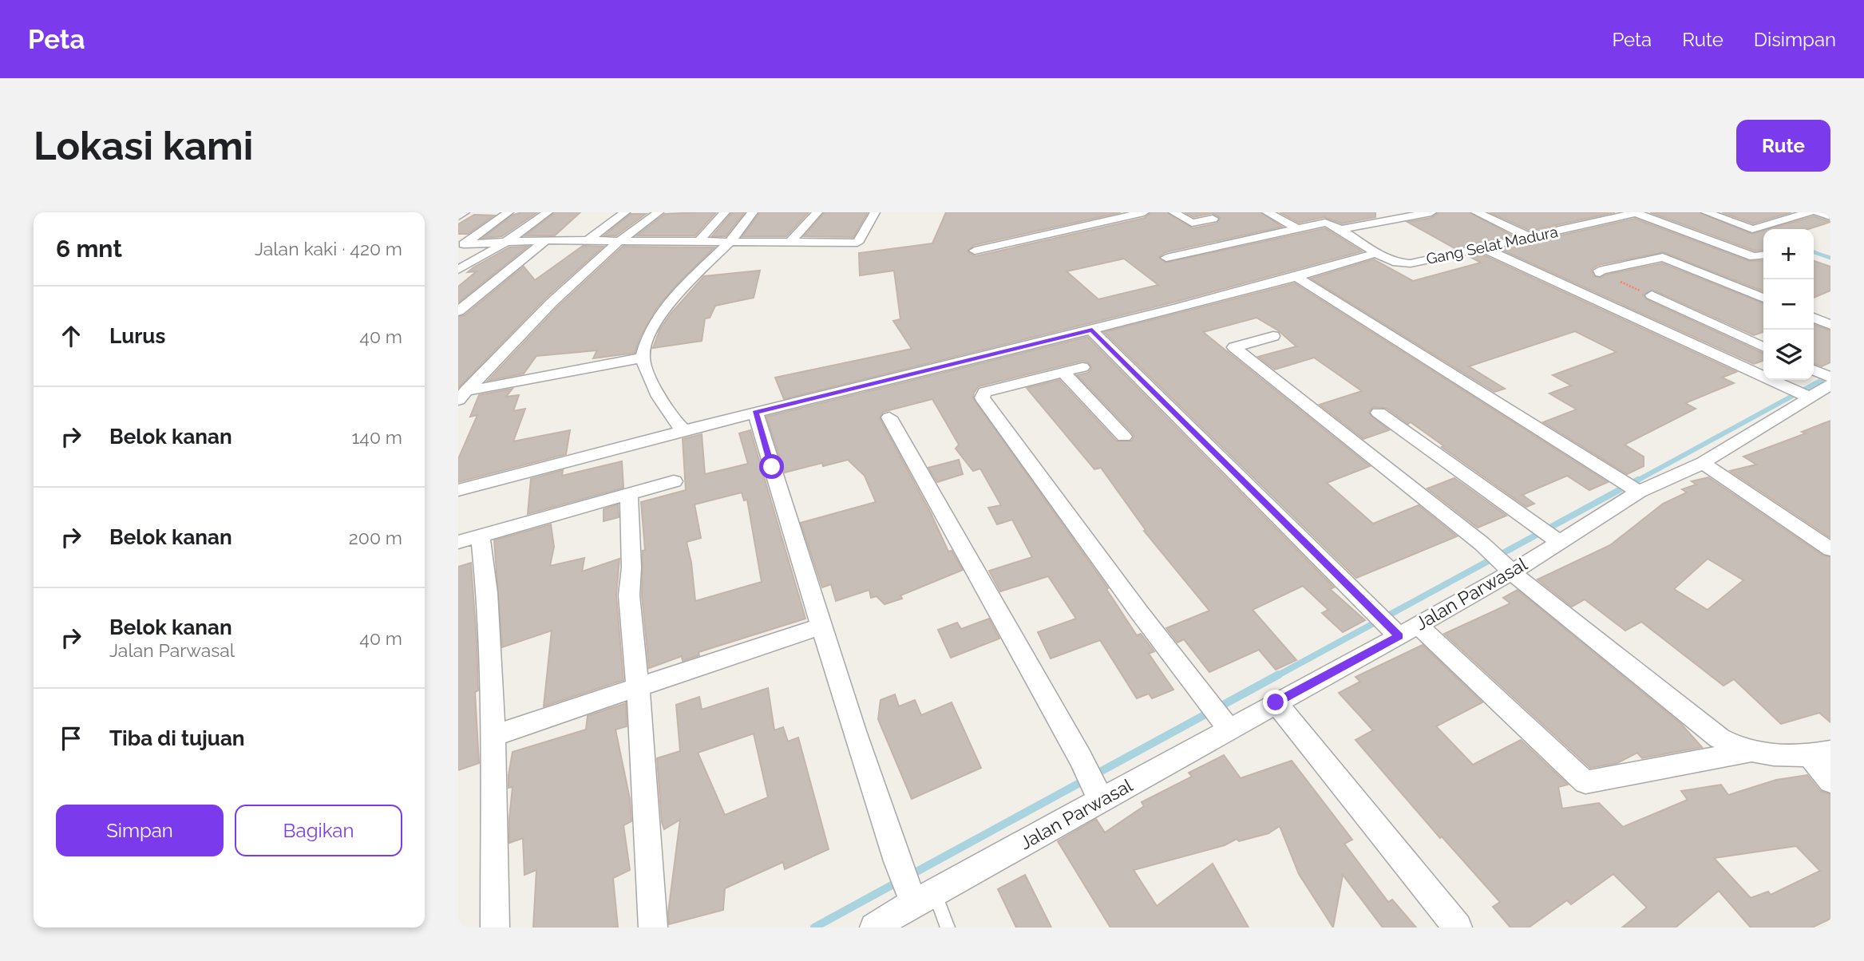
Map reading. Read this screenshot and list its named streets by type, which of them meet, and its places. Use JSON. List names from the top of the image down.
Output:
{
  "streets": {
    "street": ["Gang Selat Madura", "Jalan Parwasal"]
  },
  "page": {
    "header": "Peta",
    "nav": ["Peta", "Rute", "Disimpan"],
    "buttons": [
      "Rute",
      ["Simpan", "Bagikan"]
    ],
    "title": "Lokasi kami",
    "heading": ["6 mnt", "Jalan kaki · 420 m"],
    "map_buttons": ["+", "−"],
    "list": [
      ["Lurus", "40 m"],
      ["Belok kanan", "140 m"],
      ["Belok kanan", "200 m"],
      ["Belok kanan", "Jalan Parwasal", "40 m"],
      "Tiba di tujuan"
    ]
  }
}
